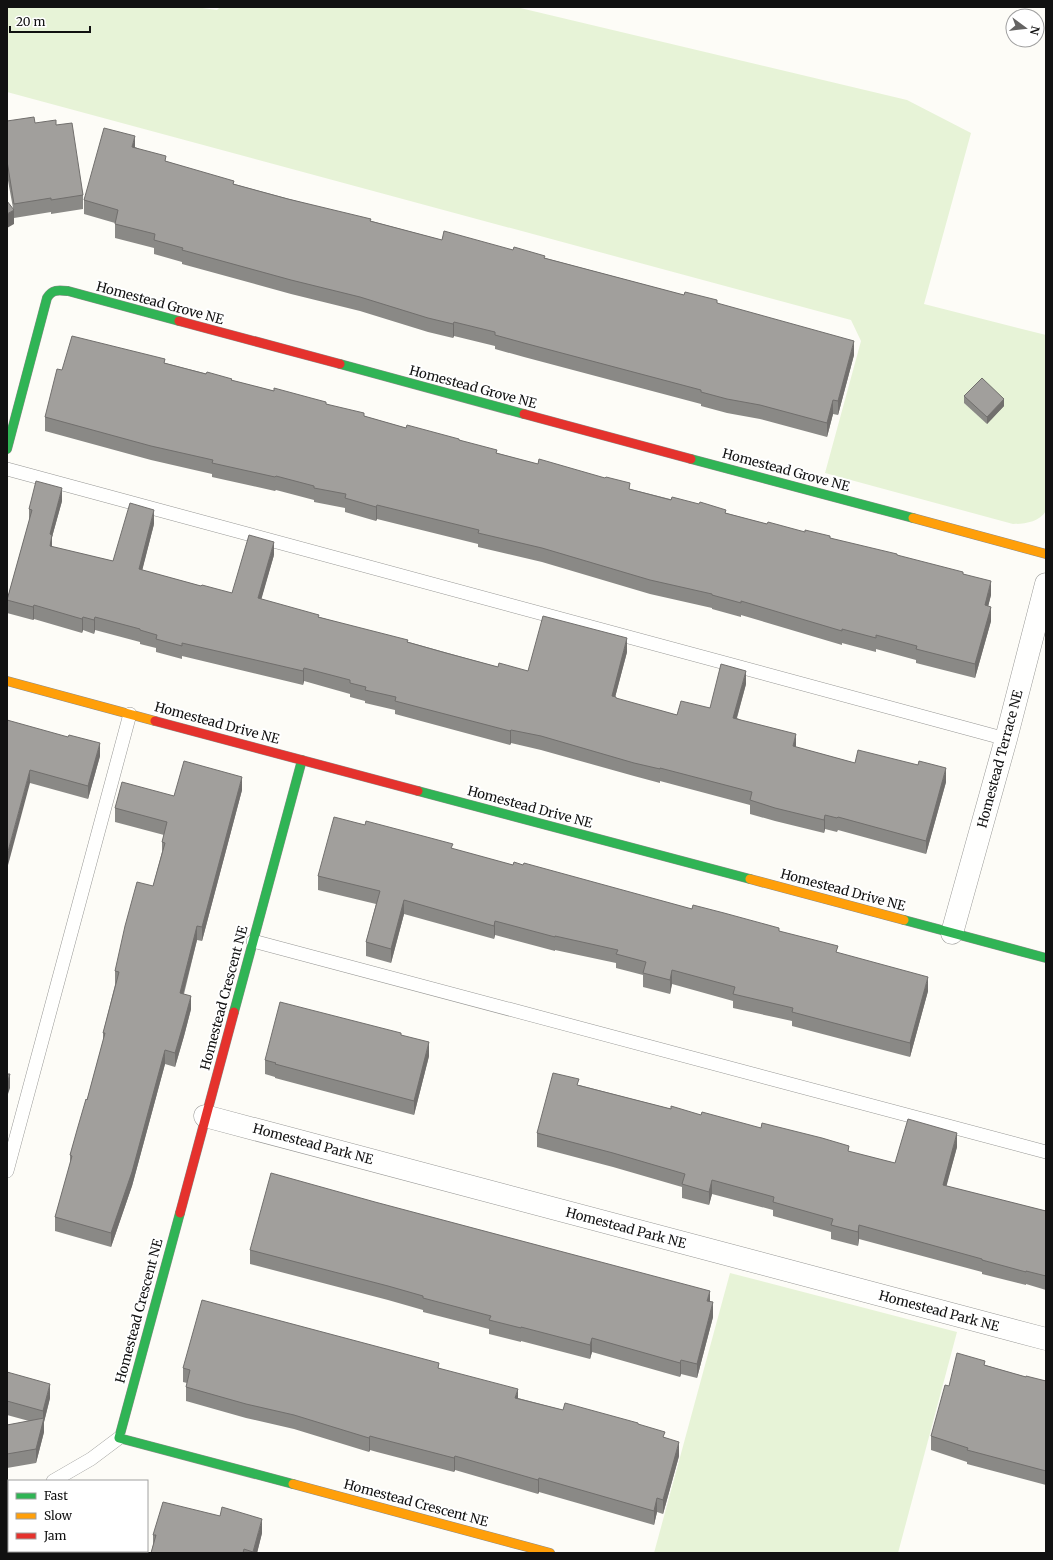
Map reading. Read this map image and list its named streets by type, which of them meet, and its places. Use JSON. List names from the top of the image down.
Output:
{
  "streets": {
    "street": [
      "Homestead Grove NE",
      "Homestead Drive NE",
      "Homestead Terrace NE",
      "Homestead Crescent NE",
      "Homestead Park NE"
    ]
  },
  "crossings": [
    ["Homestead Drive NE", "Homestead Terrace NE"],
    ["Homestead Drive NE", "Homestead Crescent NE"],
    ["Homestead Crescent NE", "Homestead Park NE"]
  ],
  "legend": ["Fast", "Slow", "Jam"],
  "scale_bar": "20 m",
  "north": "right"
}
